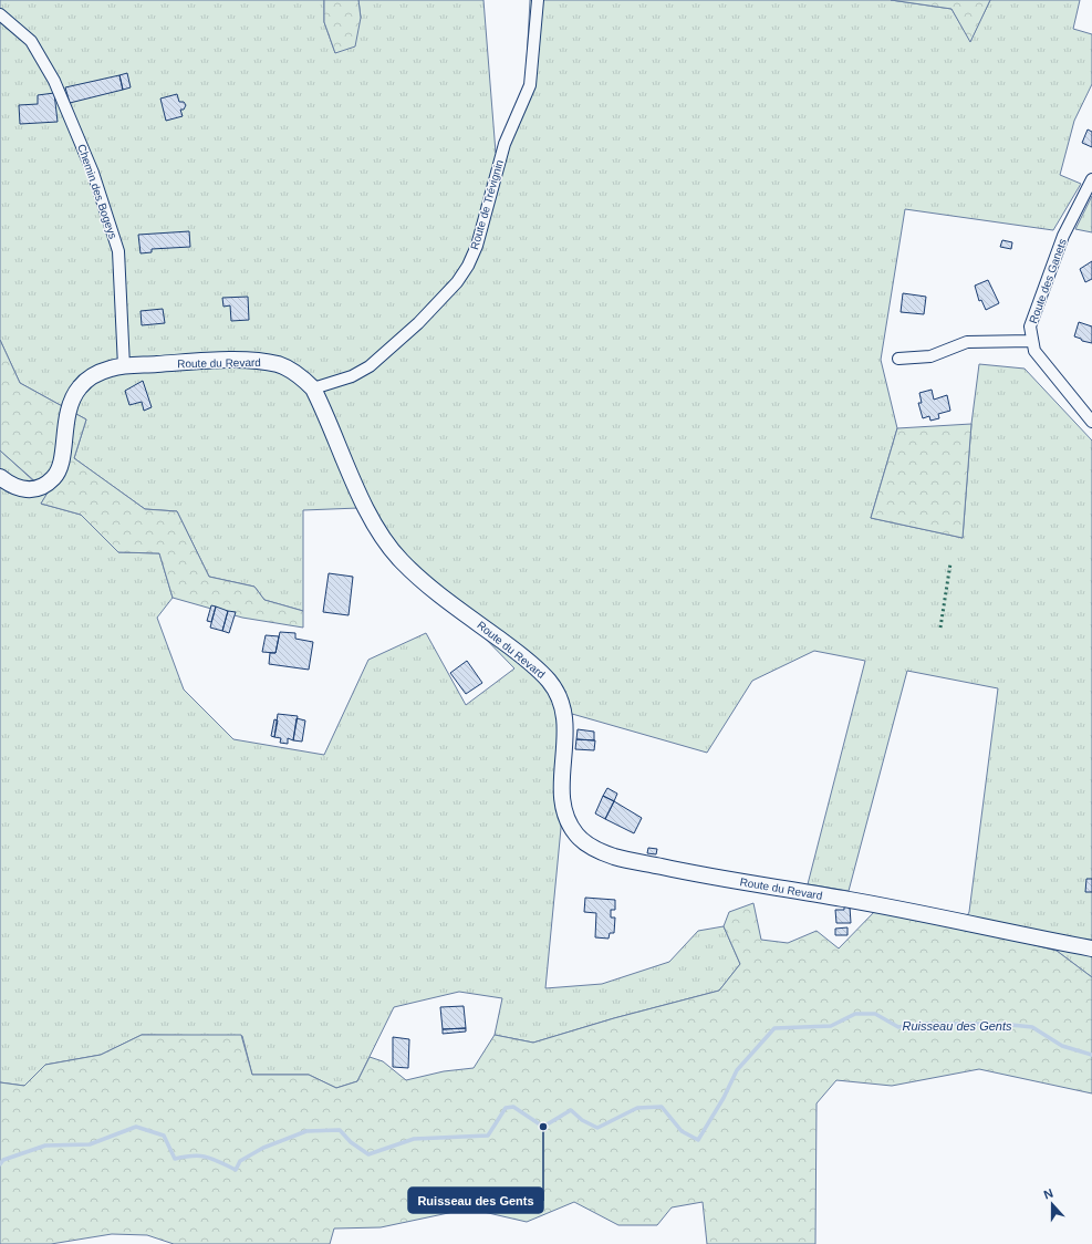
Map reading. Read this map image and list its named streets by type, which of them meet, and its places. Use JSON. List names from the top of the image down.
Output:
{
  "streets": {
    "main road": ["Route du Revard"],
    "street": ["Chemin des Bogeys", "Route de Trévignin", "Route des Ganets"]
  },
  "crossings": [
    ["Chemin des Bogeys", "Route du Revard"],
    ["Route de Trévignin", "Route du Revard"]
  ],
  "water": ["Ruisseau des Gents"],
  "places": ["Ruisseau des Gents"],
  "north": "top"
}
